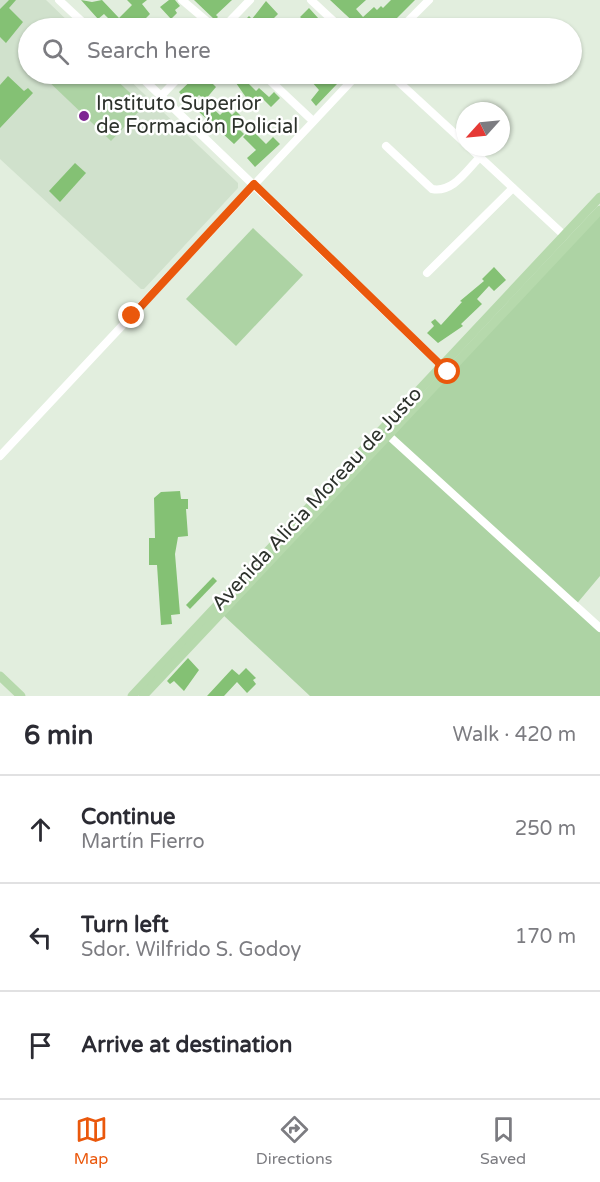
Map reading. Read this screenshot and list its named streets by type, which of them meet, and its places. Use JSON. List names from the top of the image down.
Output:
{
  "streets": {
    "main road": ["Avenida Alicia Moreau de Justo"]
  },
  "places": ["Instituto Superior de Formación Policial"],
  "north": "bottom left",
  "page": {
    "search": "Search here",
    "heading": ["6 min", "Walk · 420 m"],
    "list": [
      ["Continue", "Martín Fierro", "250 m"],
      ["Turn left", "Sdor. Wilfrido S. Godoy", "170 m"],
      "Arrive at destination"
    ],
    "nav": ["Map", "Directions", "Saved"]
  }
}
